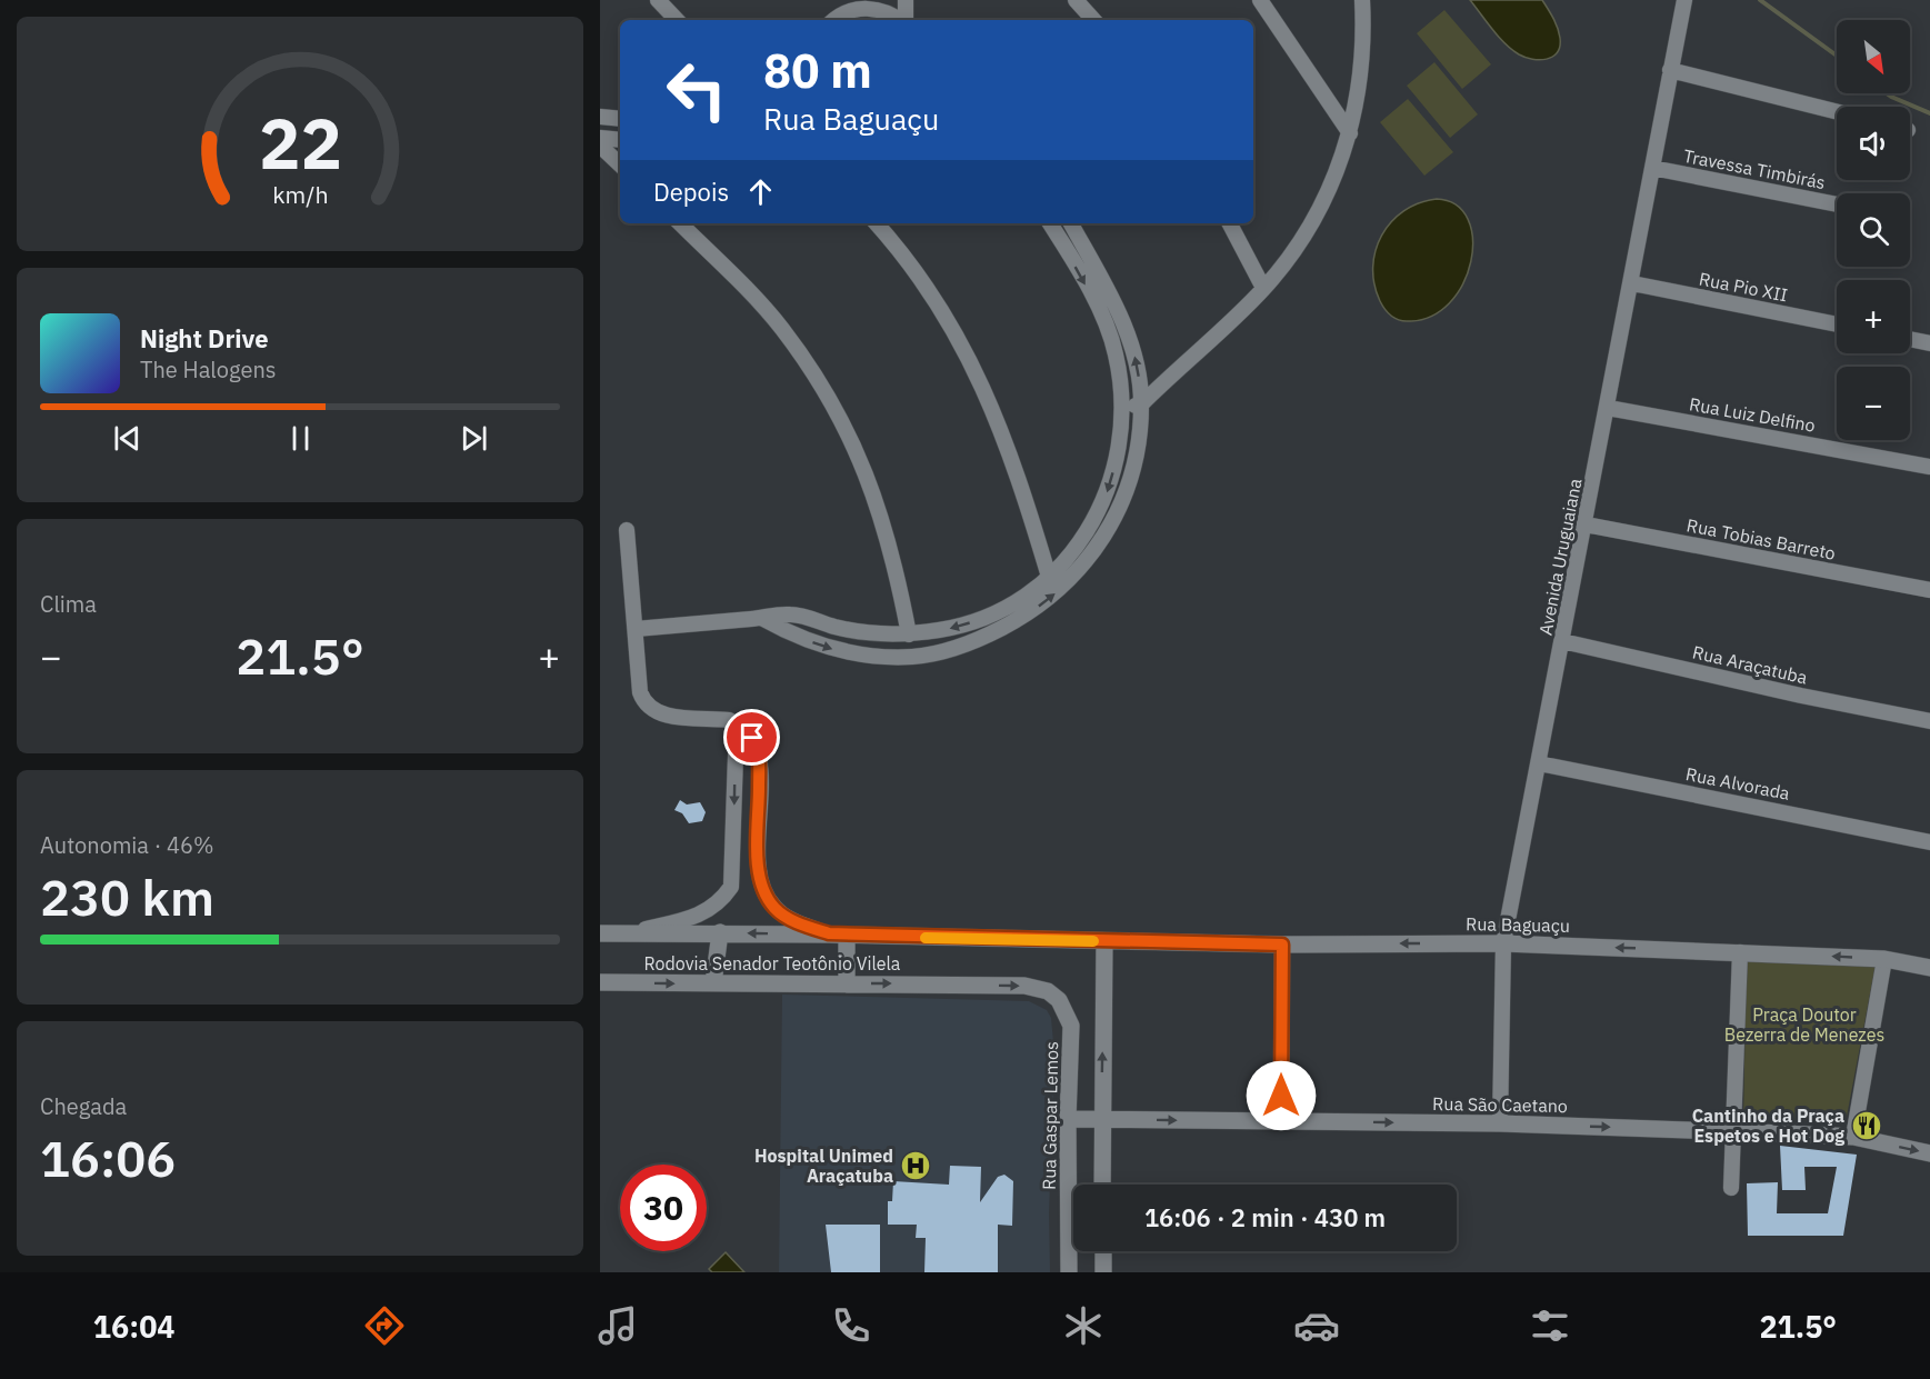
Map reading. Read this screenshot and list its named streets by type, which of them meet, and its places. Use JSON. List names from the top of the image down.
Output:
{
  "streets": {
    "main road": [
      "Rua Baguaçu",
      "Rodovia Senador Teotônio Vilela",
      "Rua São Caetano",
      "Rua Gaspar Lemos"
    ],
    "street": [
      "Travessa Timbirás",
      "Rua Pio XII",
      "Rua Luiz Delfino",
      "Rua Tobias Barreto",
      "Avenida Uruguaiana",
      "Rua Araçatuba",
      "Rua Alvorada"
    ]
  },
  "crossings": [
    ["Travessa Timbirás", "Avenida Uruguaiana"],
    ["Rua Pio XII", "Avenida Uruguaiana"],
    ["Rua Luiz Delfino", "Avenida Uruguaiana"],
    ["Rua Tobias Barreto", "Avenida Uruguaiana"],
    ["Avenida Uruguaiana", "Rua Araçatuba"],
    ["Avenida Uruguaiana", "Rua Alvorada"],
    ["Avenida Uruguaiana", "Rua Baguaçu"],
    ["Avenida Uruguaiana", "Rua São Caetano"],
    ["Rua Baguaçu", "Rodovia Senador Teotônio Vilela"],
    ["Rodovia Senador Teotônio Vilela", "Rua Gaspar Lemos"],
    ["Rua São Caetano", "Rua Gaspar Lemos"]
  ],
  "one_way": ["Rua Baguaçu", "Rua São Caetano"],
  "parks": ["Praça Doutor Bezerra de Menezes"],
  "places": {
    "restaurant": ["Cantinho da Praça Espetos e Hot Dog"],
    "hospital": ["Hospital Unimed Araçatuba"]
  },
  "north": "bottom right",
  "page": {
    "map_buttons": ["+", "−"],
    "turn": ["80 m", "Rua Baguaçu"],
    "then": "Depois",
    "song": ["Night Drive", "The Halogens"],
    "tile": [
      "Clima",
      ["Autonomia · 46%", "230 km"],
      ["Chegada", "16:06"]
    ],
    "heat": ["−", "21.5°", "+"],
    "limit": "30",
    "trip": "16:06 · 2 min · 430 m",
    "tabs": ["16:04", "21.5°"],
    "gauge": ["22", "km/h"]
  }
}
